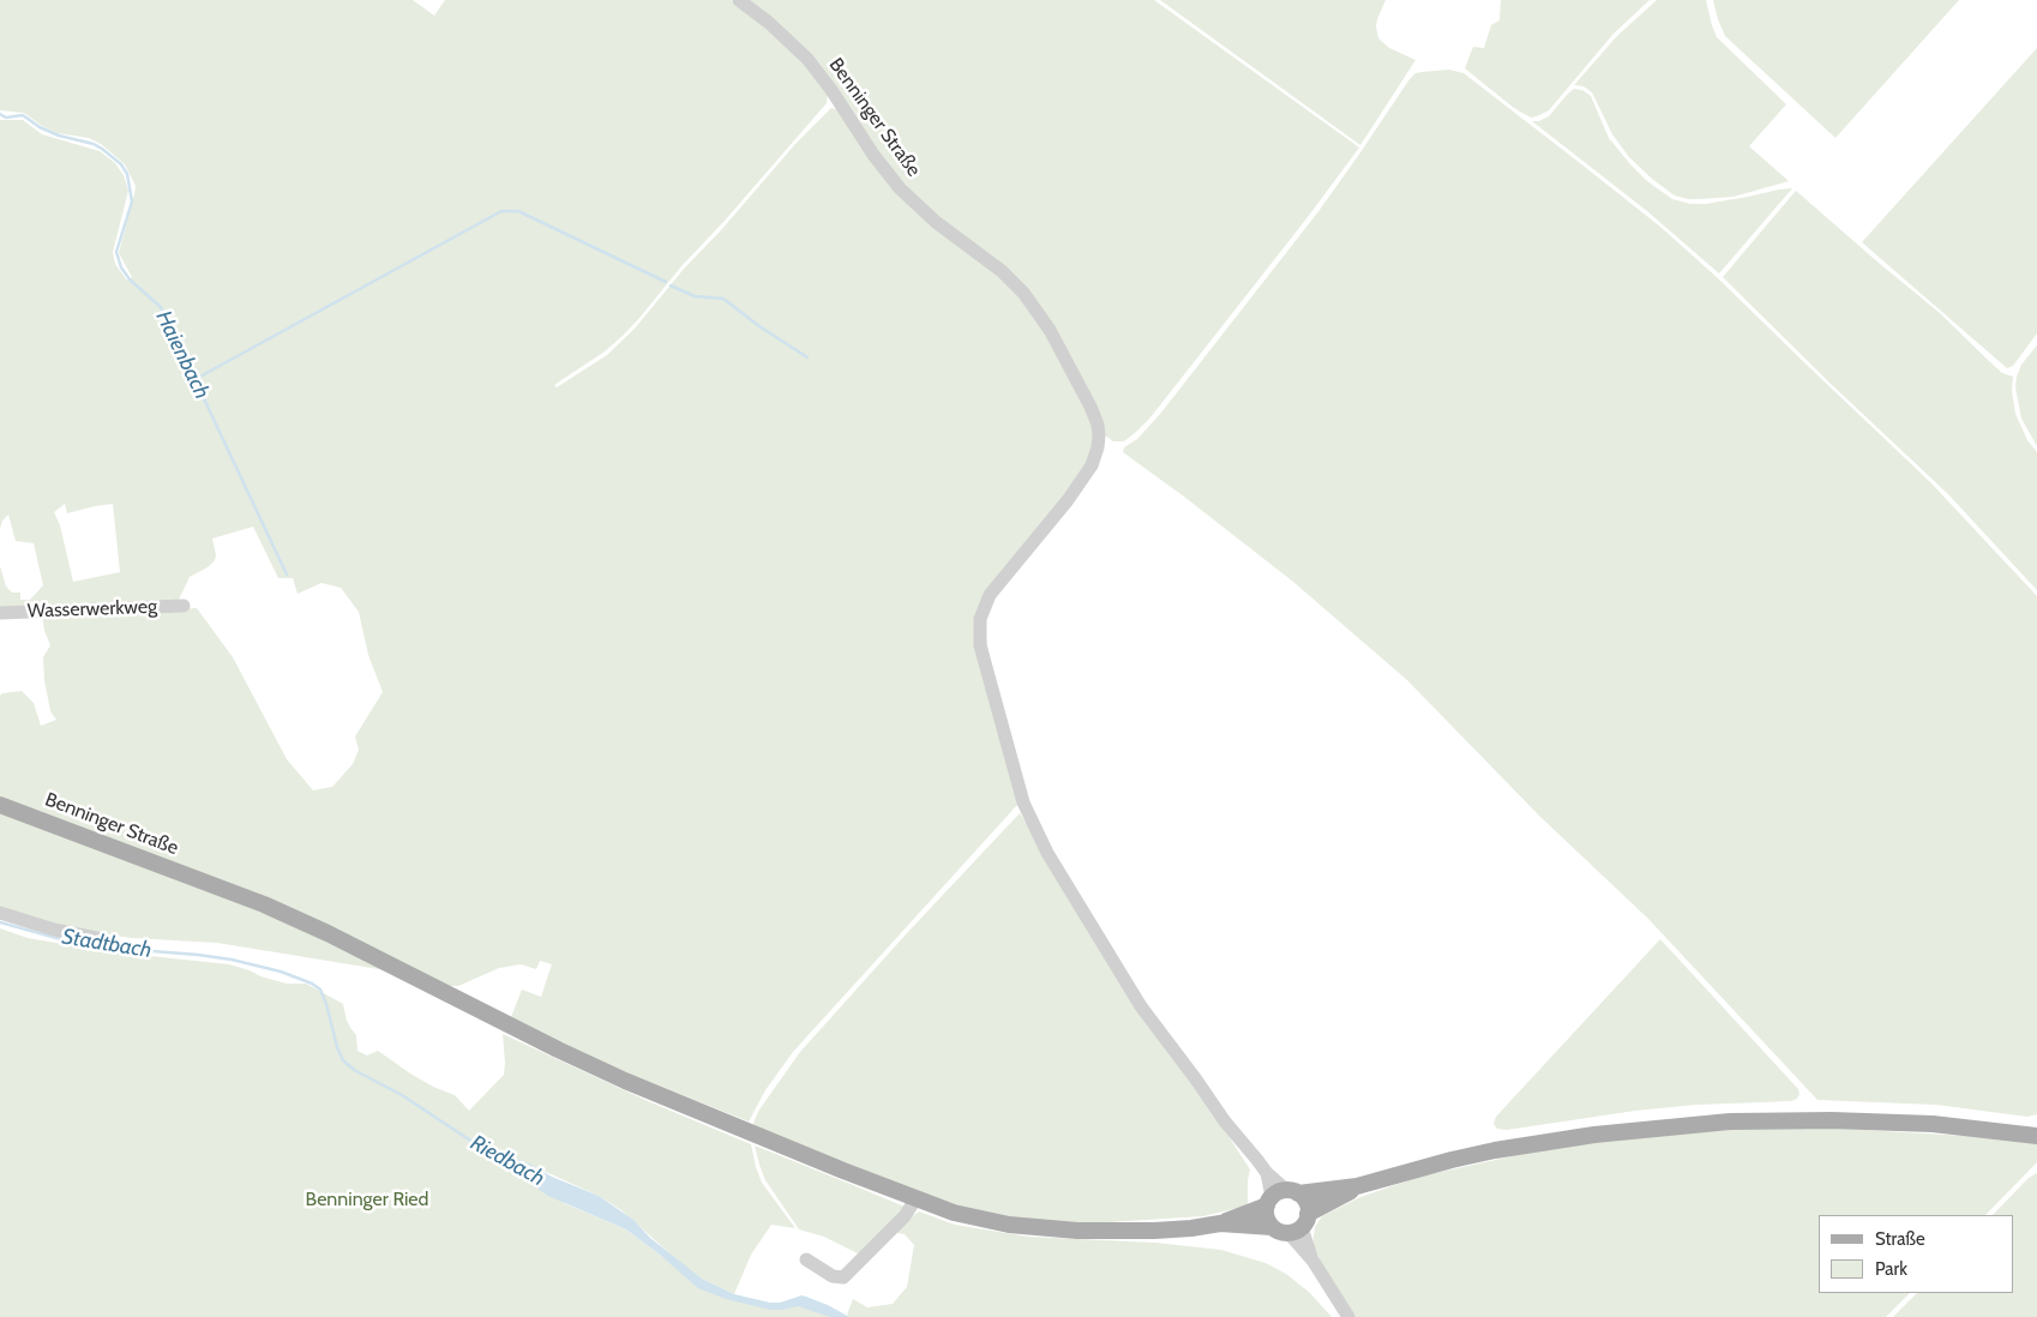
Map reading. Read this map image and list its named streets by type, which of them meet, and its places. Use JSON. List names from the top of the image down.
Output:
{
  "streets": {
    "main road": ["Benninger Straße"],
    "street": ["Wasserwerkweg"]
  },
  "water": ["Haienbach", "Stadtbach", "Riedbach"],
  "parks": ["Benninger Ried"],
  "legend": ["Straße", "Park"]
}
